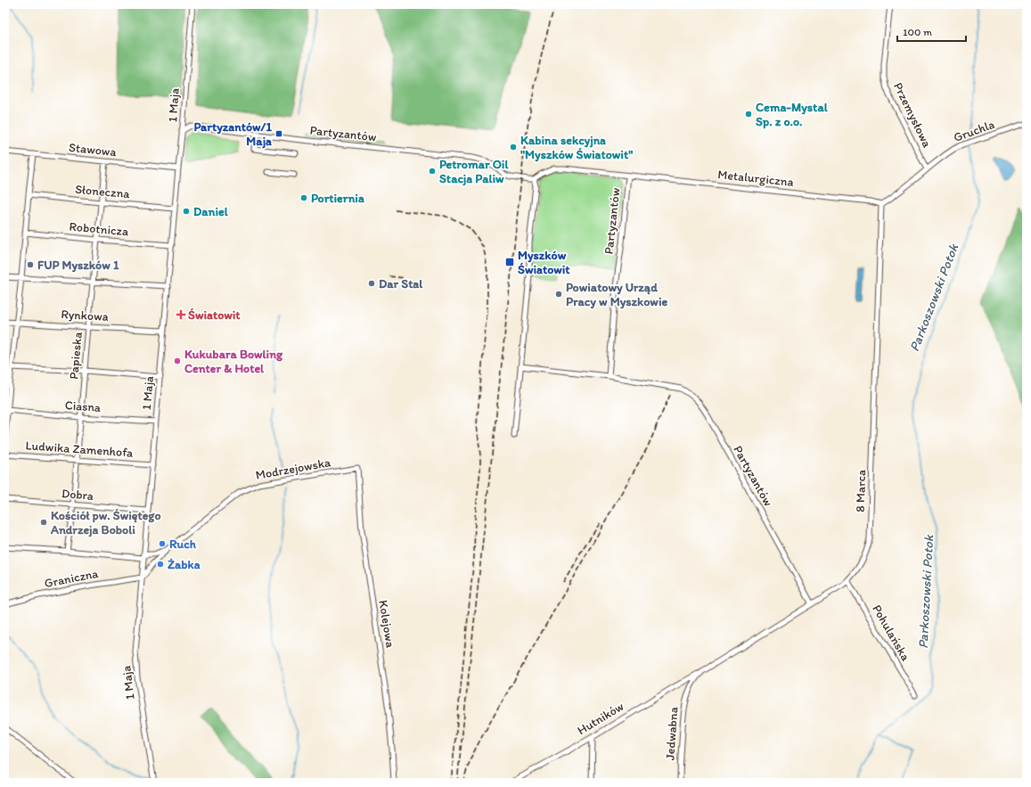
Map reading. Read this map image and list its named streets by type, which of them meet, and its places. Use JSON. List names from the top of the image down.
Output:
{
  "streets": {
    "street": [
      "1 Maja",
      "Przemysłowa",
      "Gruchla",
      "Partyzantów",
      "Stawowa",
      "Metalurgiczna",
      "Słoneczna",
      "Robotnicza",
      "Rynkowa",
      "Papieska",
      "Ciasna",
      "Ludwika Zamenhofa",
      "Modrzejowska",
      "8 Marca",
      "Dobra",
      "Graniczna",
      "Kolejowa",
      "Pohulańska",
      "Hutników",
      "Jedwabna"
    ]
  },
  "crossings": [
    ["1 Maja", "Partyzantów"],
    ["1 Maja", "Stawowa"],
    ["1 Maja", "Słoneczna"],
    ["1 Maja", "Robotnicza"],
    ["1 Maja", "Rynkowa"],
    ["1 Maja", "Ciasna"],
    ["1 Maja", "Ludwika Zamenhofa"],
    ["1 Maja", "Modrzejowska"],
    ["1 Maja", "Dobra"],
    ["1 Maja", "Graniczna"],
    ["Przemysłowa", "Gruchla"],
    ["Gruchla", "Metalurgiczna"],
    ["Gruchla", "8 Marca"],
    ["Partyzantów", "Metalurgiczna"],
    ["Partyzantów", "8 Marca"],
    ["Stawowa", "Papieska"],
    ["Metalurgiczna", "8 Marca"],
    ["Słoneczna", "Papieska"],
    ["Robotnicza", "Papieska"],
    ["Rynkowa", "Papieska"],
    ["Papieska", "Ciasna"],
    ["Papieska", "Ludwika Zamenhofa"],
    ["Papieska", "Dobra"],
    ["Modrzejowska", "Graniczna"],
    ["Modrzejowska", "Kolejowa"],
    ["8 Marca", "Pohulańska"],
    ["8 Marca", "Hutników"],
    ["8 Marca", "Jedwabna"]
  ],
  "water": ["Parkoszowski Potok"],
  "places": {
    "other": [
      "Cema-Mystal Sp. z o.o.",
      "Kabina sekcyjna \"Myszków Światowit\"",
      "Petromar Oil Stacja Paliw",
      "Portiernia",
      "Daniel",
      "FUP Myszków 1",
      "Dar Stal",
      "Powiatowy Urząd Pracy w Myszkowie",
      "Kukubara Bowling Center & Hotel",
      "Kościół pw. Świętego Andrzeja Boboli",
      "Ruch",
      "Żabka"
    ],
    "transit": ["Partyzantów/1 Maja", "Myszków Światowit"],
    "health": ["Światowit"]
  },
  "scale_bar": "100 m"
}
